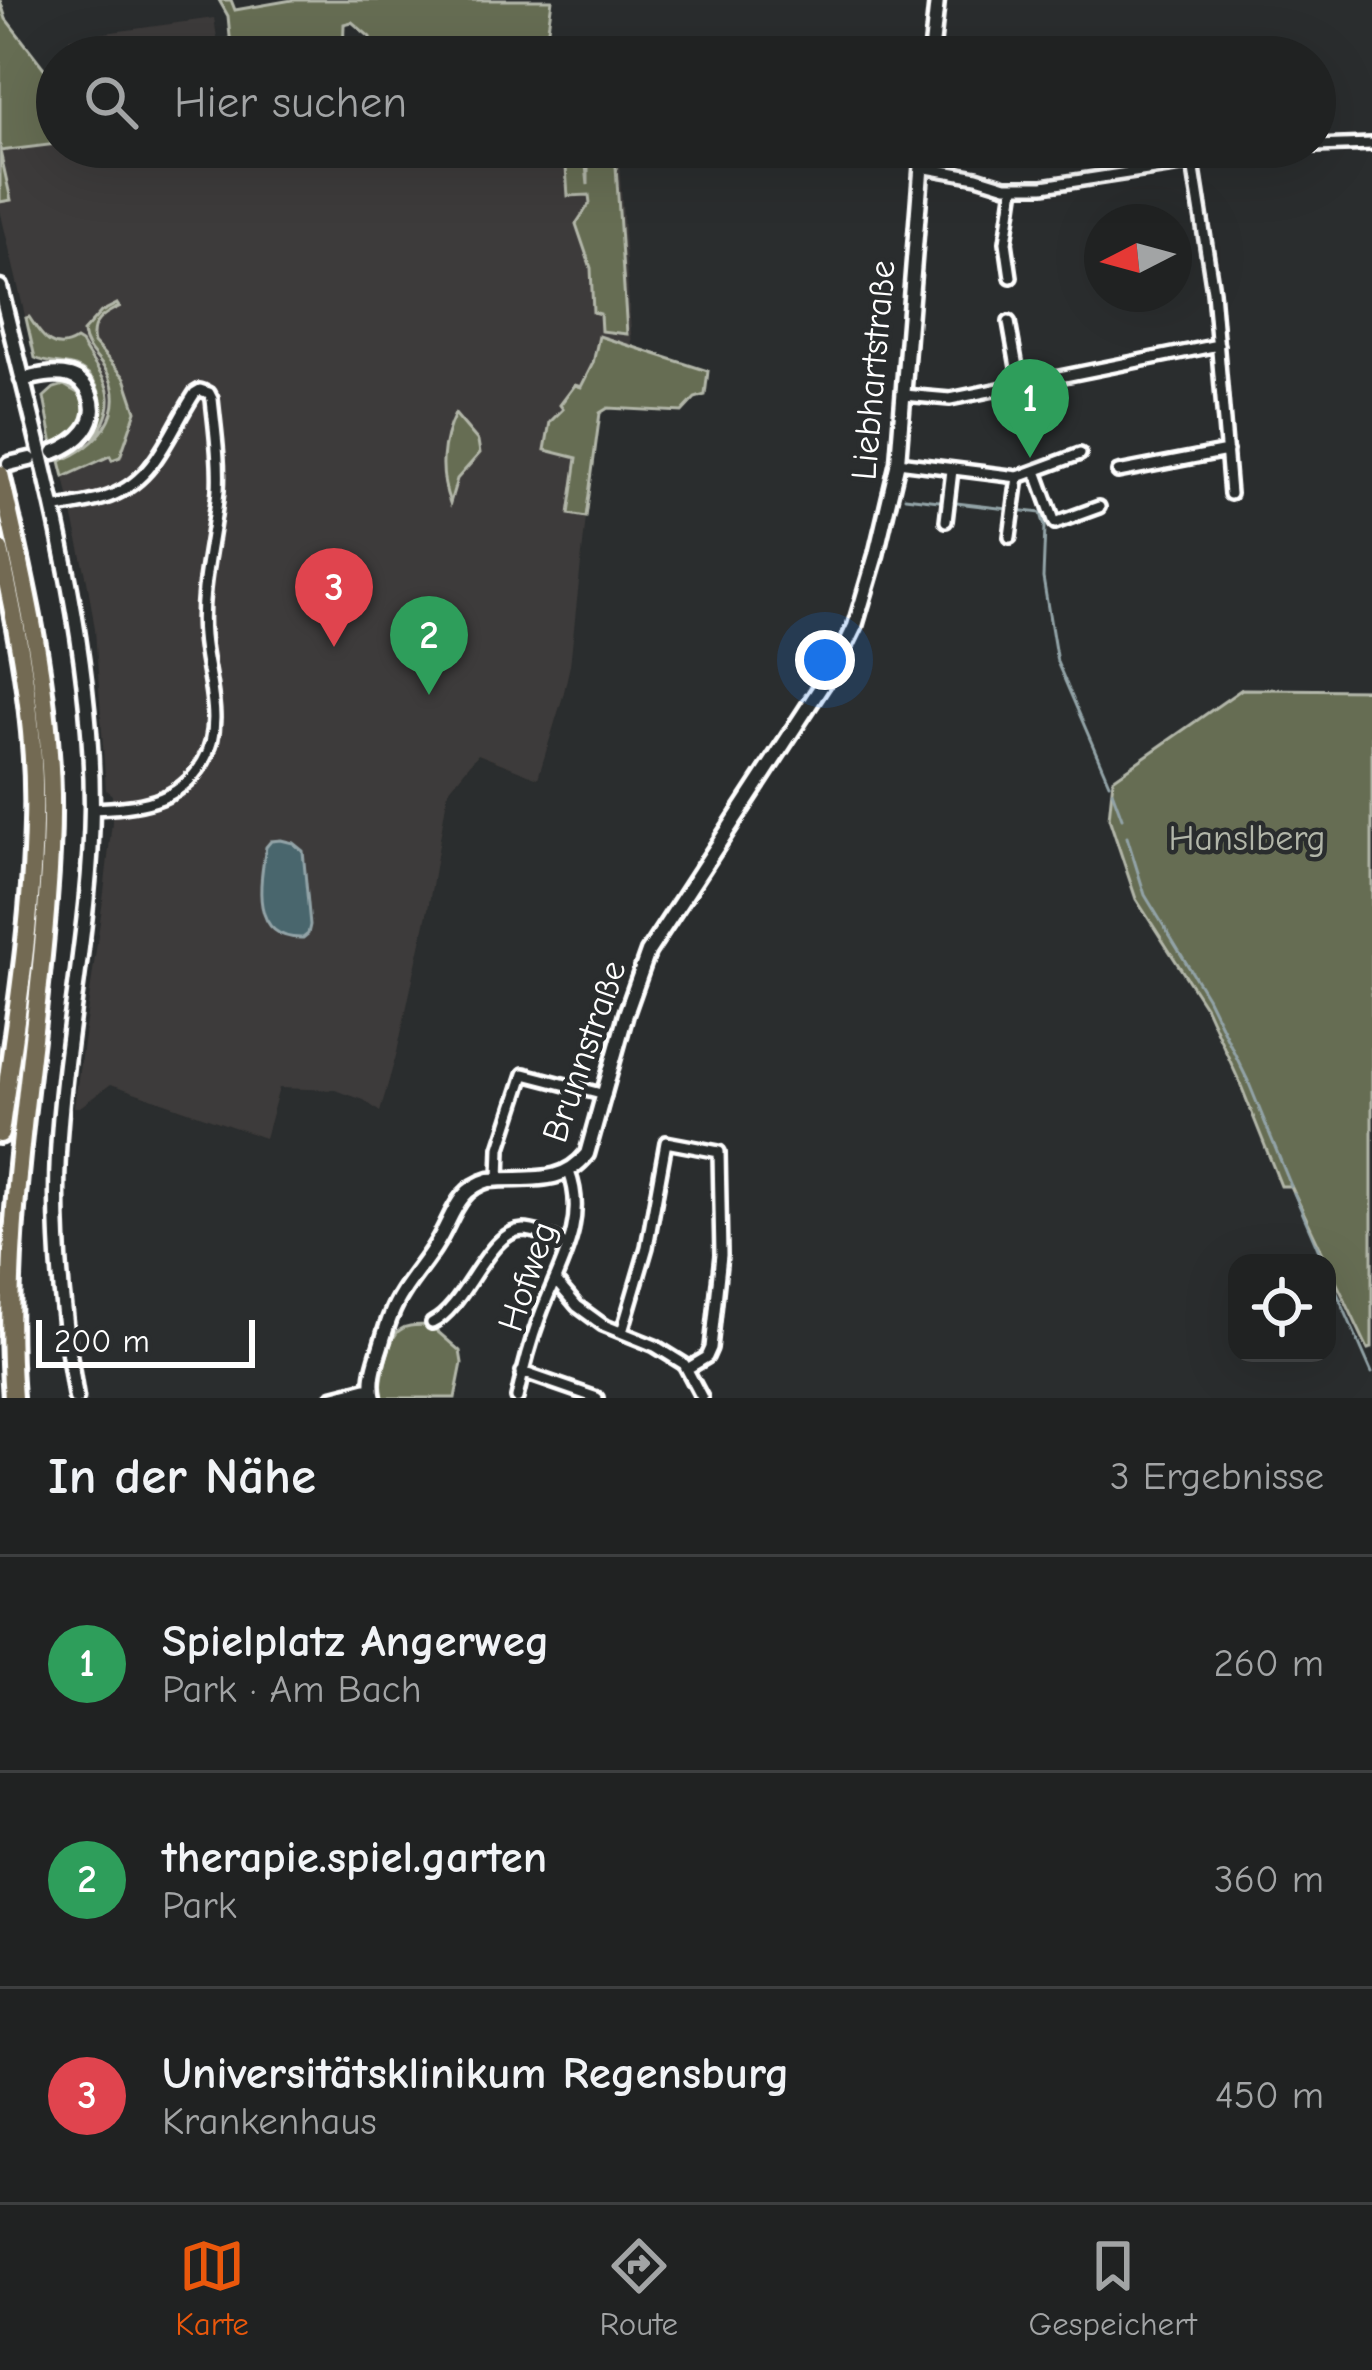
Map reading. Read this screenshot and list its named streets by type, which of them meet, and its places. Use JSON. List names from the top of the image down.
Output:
{
  "streets": {
    "street": ["Liebhartstraße", "Brunnstraße", "Hofweg"]
  },
  "crossings": [
    ["Liebhartstraße", "Brunnstraße"],
    ["Brunnstraße", "Hofweg"]
  ],
  "parks": ["Hanslberg"],
  "scale_bar": "200 m",
  "north": "left",
  "page": {
    "search": "Hier suchen",
    "pins": ["1", "3", "2"],
    "scale": "200 m",
    "heading": ["In der Nähe", "3 Ergebnisse"],
    "list": [
      {
        "mark": "1",
        "name": "Spielplatz Angerweg",
        "note": "Park · Am Bach",
        "value": "260 m"
      },
      {
        "mark": "2",
        "name": "therapie.spiel.garten",
        "note": "Park",
        "value": "360 m"
      },
      {
        "mark": "3",
        "name": "Universitätsklinikum Regensburg",
        "note": "Krankenhaus",
        "value": "450 m"
      }
    ],
    "nav": ["Karte", "Route", "Gespeichert"]
  }
}
